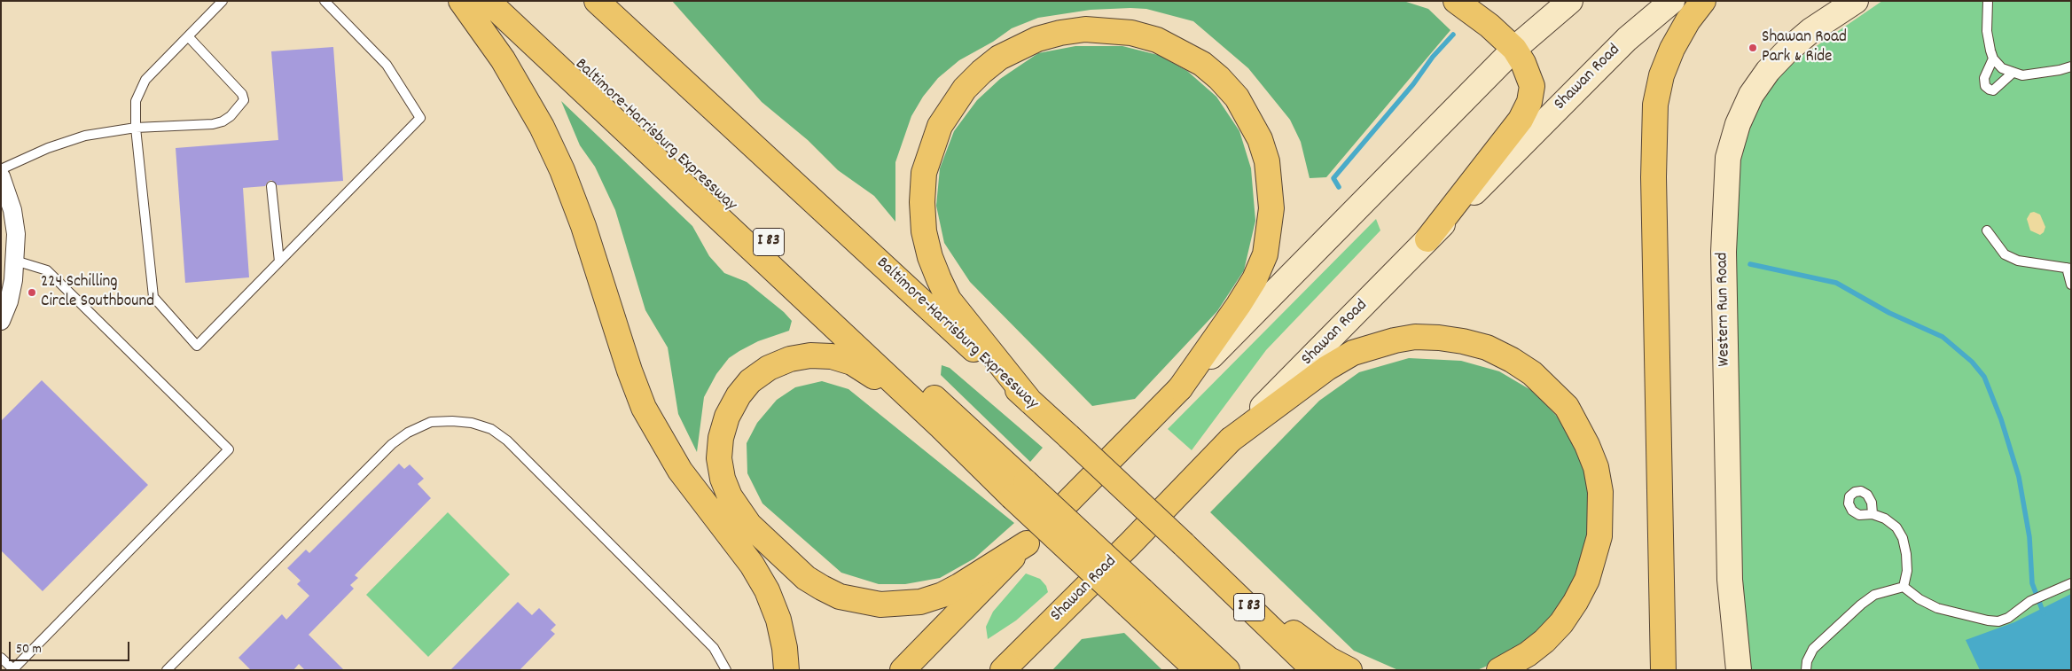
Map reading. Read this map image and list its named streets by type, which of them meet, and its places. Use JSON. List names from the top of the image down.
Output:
{
  "streets": {
    "main road": [
      "Shawan Road",
      "Baltimore-Harrisburg Expressway",
      "I 83",
      "Western Run Road"
    ]
  },
  "places": ["Shawan Road Park & Ride", "224 Schilling Circle Southbound"],
  "scale_bar": "50 m"
}
